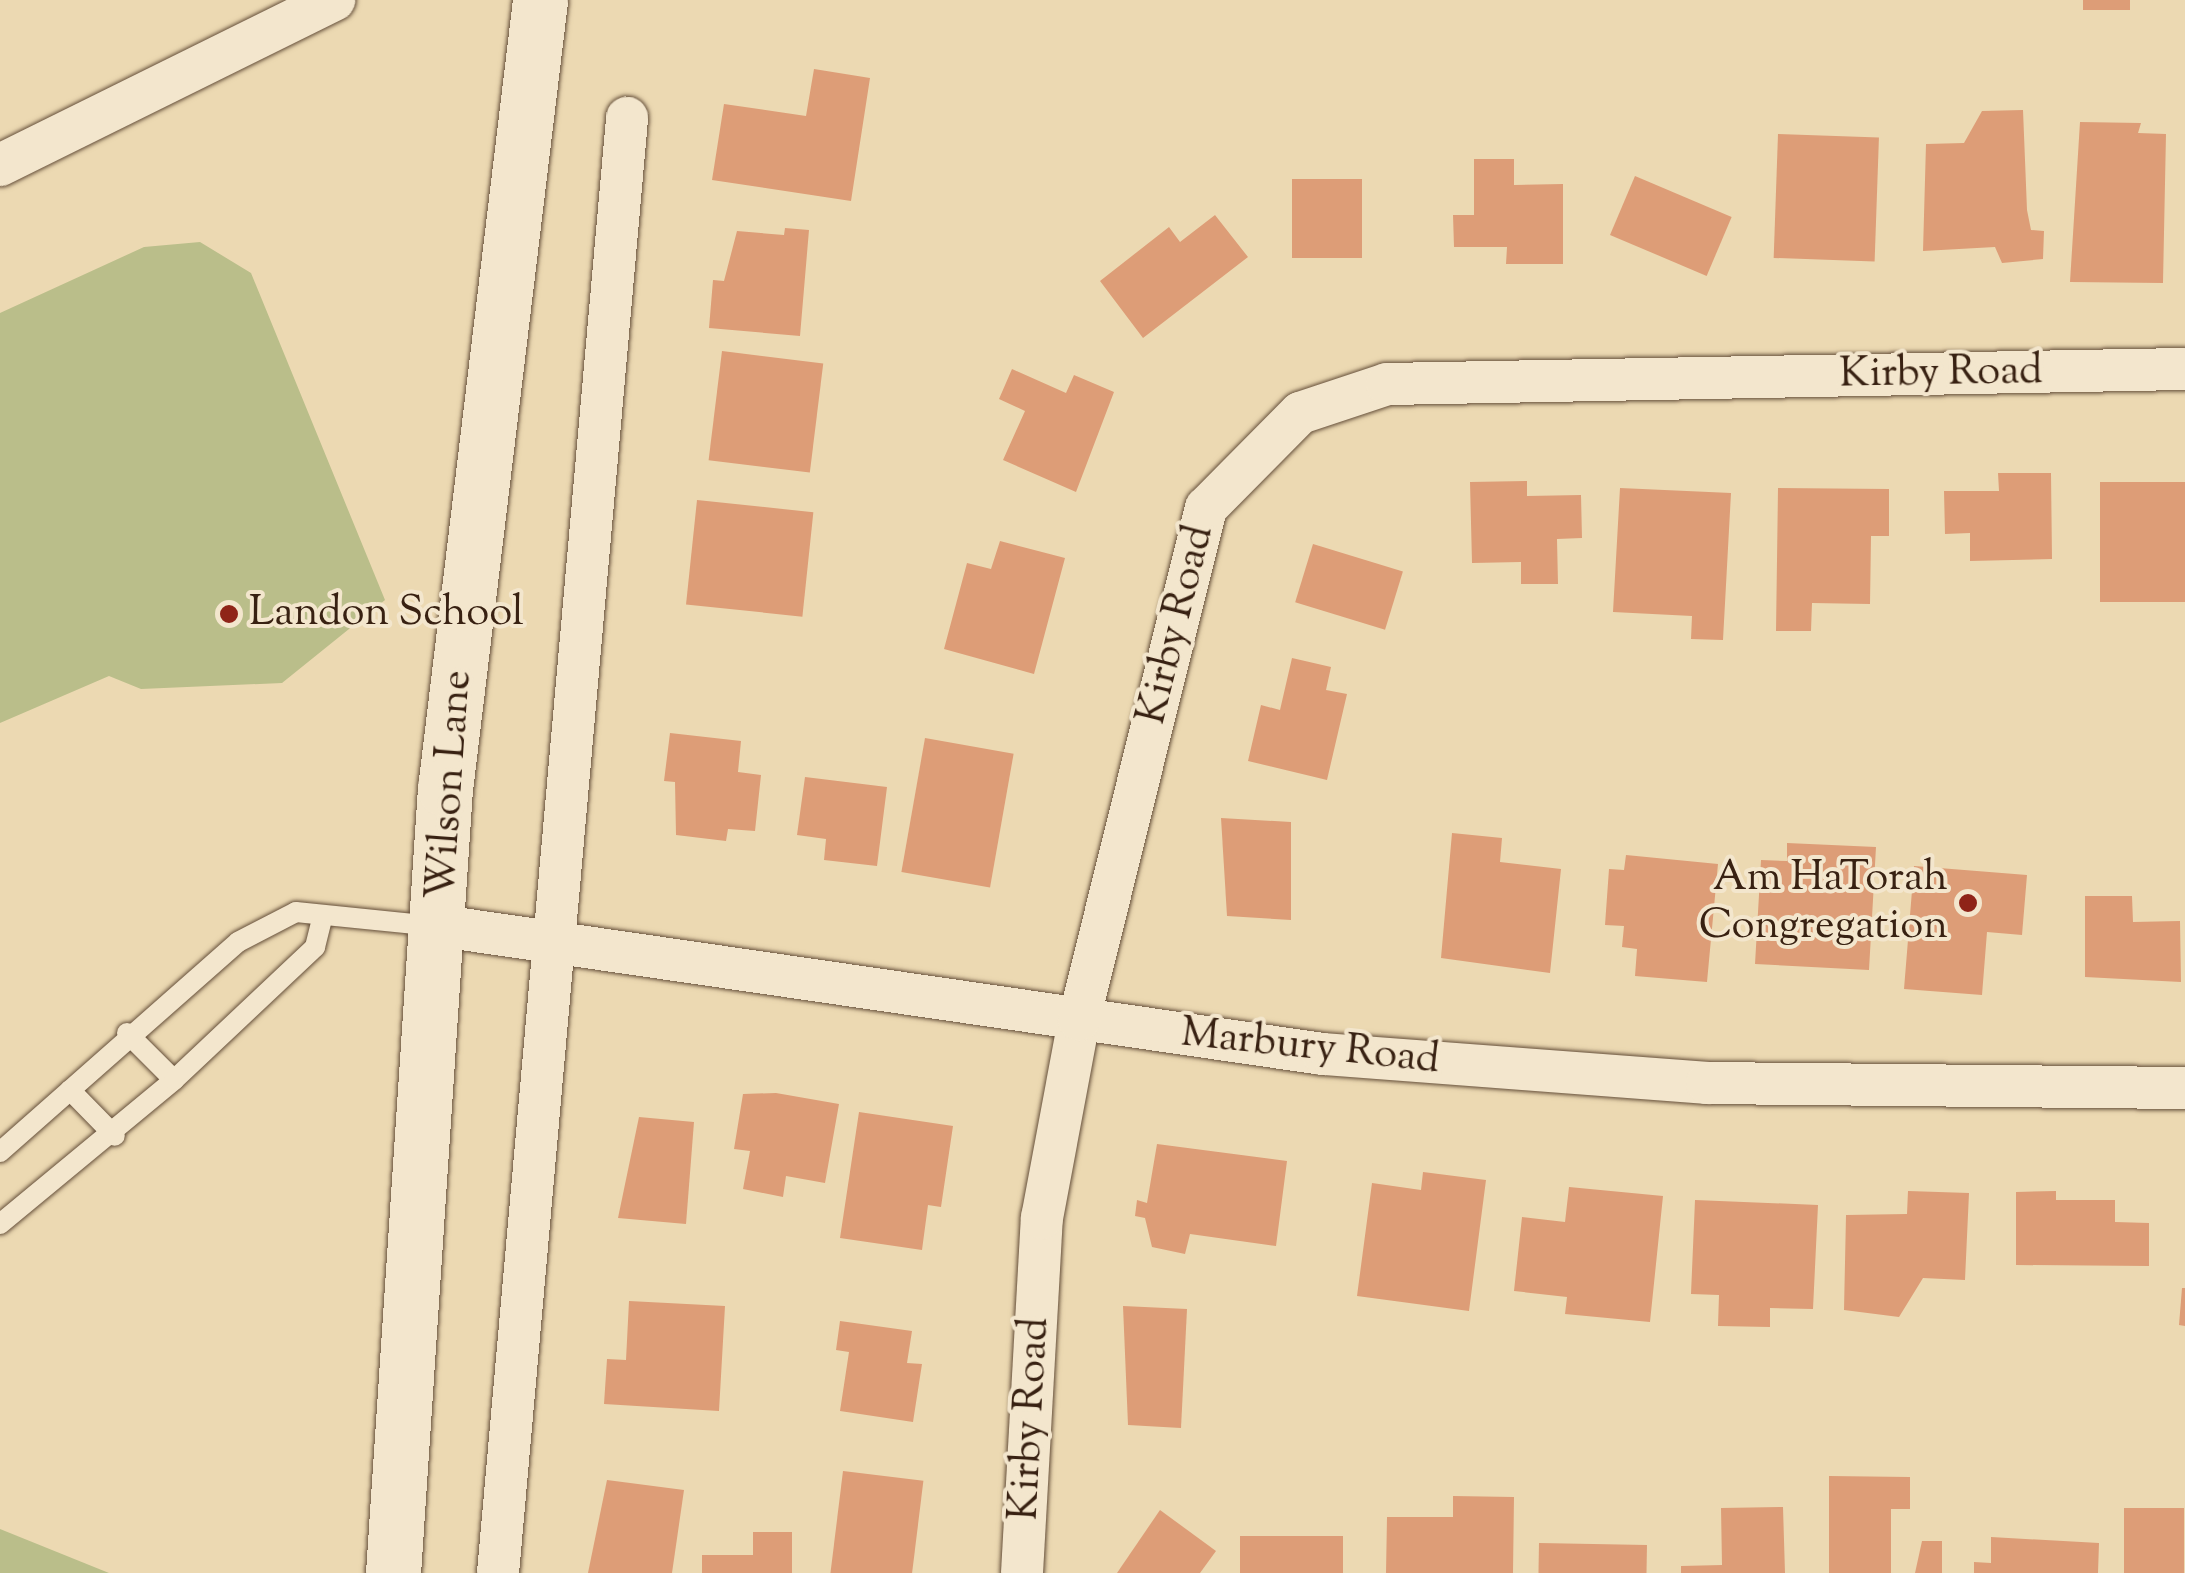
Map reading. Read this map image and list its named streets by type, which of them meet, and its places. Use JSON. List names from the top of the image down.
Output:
{
  "streets": {
    "main road": ["Wilson Lane"],
    "street": ["Kirby Road", "Marbury Road"]
  },
  "crossings": [
    ["Kirby Road", "Marbury Road"],
    ["Wilson Lane", "Marbury Road"]
  ],
  "places": ["Landon School", "Am HaTorah Congregation"]
}
